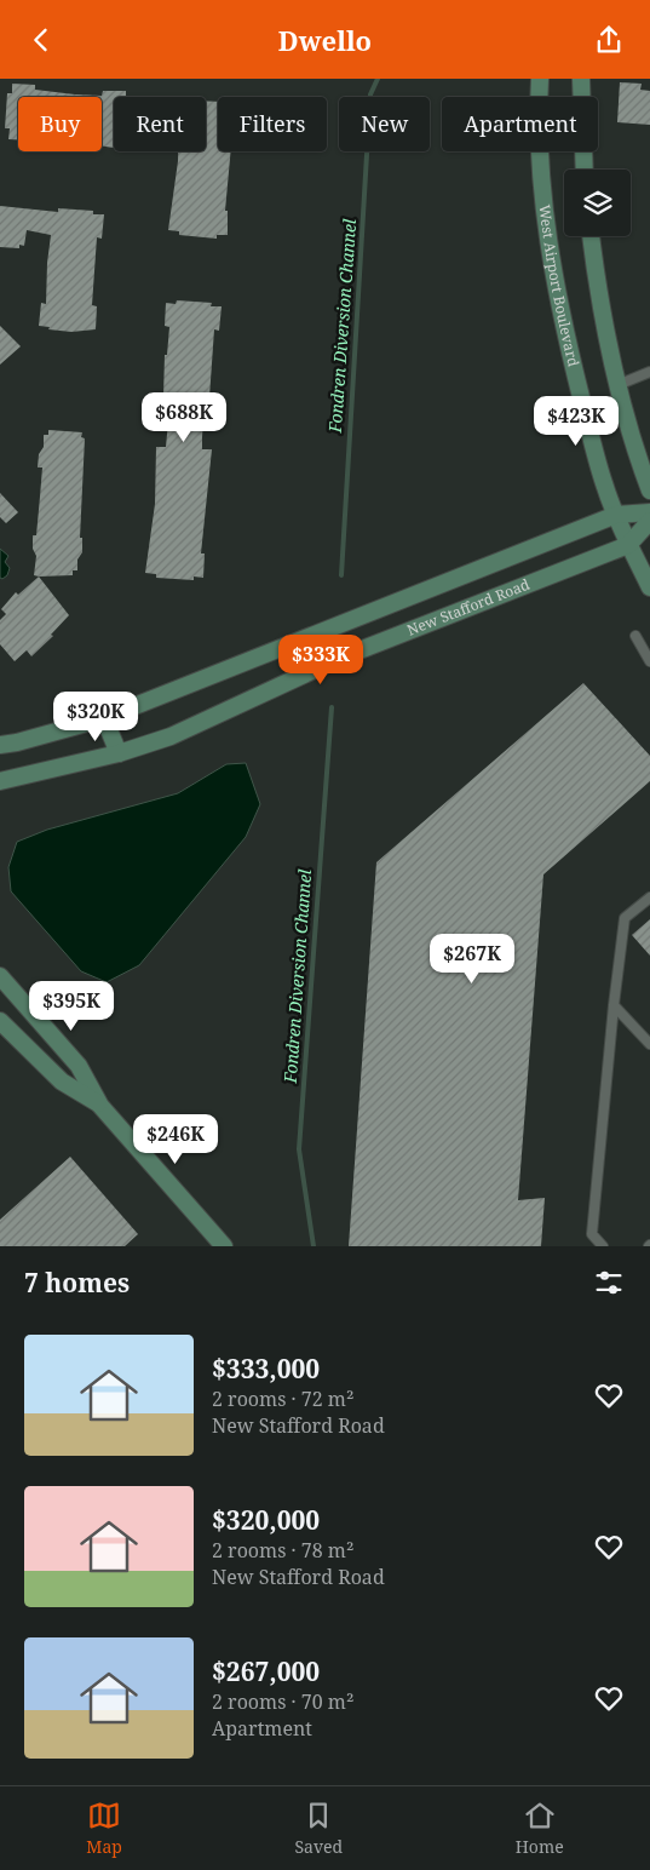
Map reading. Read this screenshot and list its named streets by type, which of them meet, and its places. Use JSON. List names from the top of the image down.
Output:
{
  "streets": {
    "main road": ["West Airport Boulevard", "New Stafford Road"]
  },
  "crossings": [
    ["West Airport Boulevard", "New Stafford Road"]
  ],
  "water": ["Fondren Diversion Channel"],
  "page": {
    "header": "Dwello",
    "chip": [
      "Buy",
      "Rent",
      "Filters",
      "New",
      "Apartment"
    ],
    "price": [
      "$688K",
      "$423K",
      "$333K",
      "$320K",
      "$267K",
      "$395K",
      "$246K"
    ],
    "heading": "7 homes",
    "list": [
      {
        "name": "$333,000",
        "note": "2 rooms · 72 m² · New Stafford Road"
      },
      {
        "name": "$320,000",
        "note": "2 rooms · 78 m² · New Stafford Road"
      },
      {
        "name": "$267,000",
        "note": "2 rooms · 70 m² · Apartment"
      }
    ],
    "tabs": ["Map", "Saved", "Home"]
  }
}
